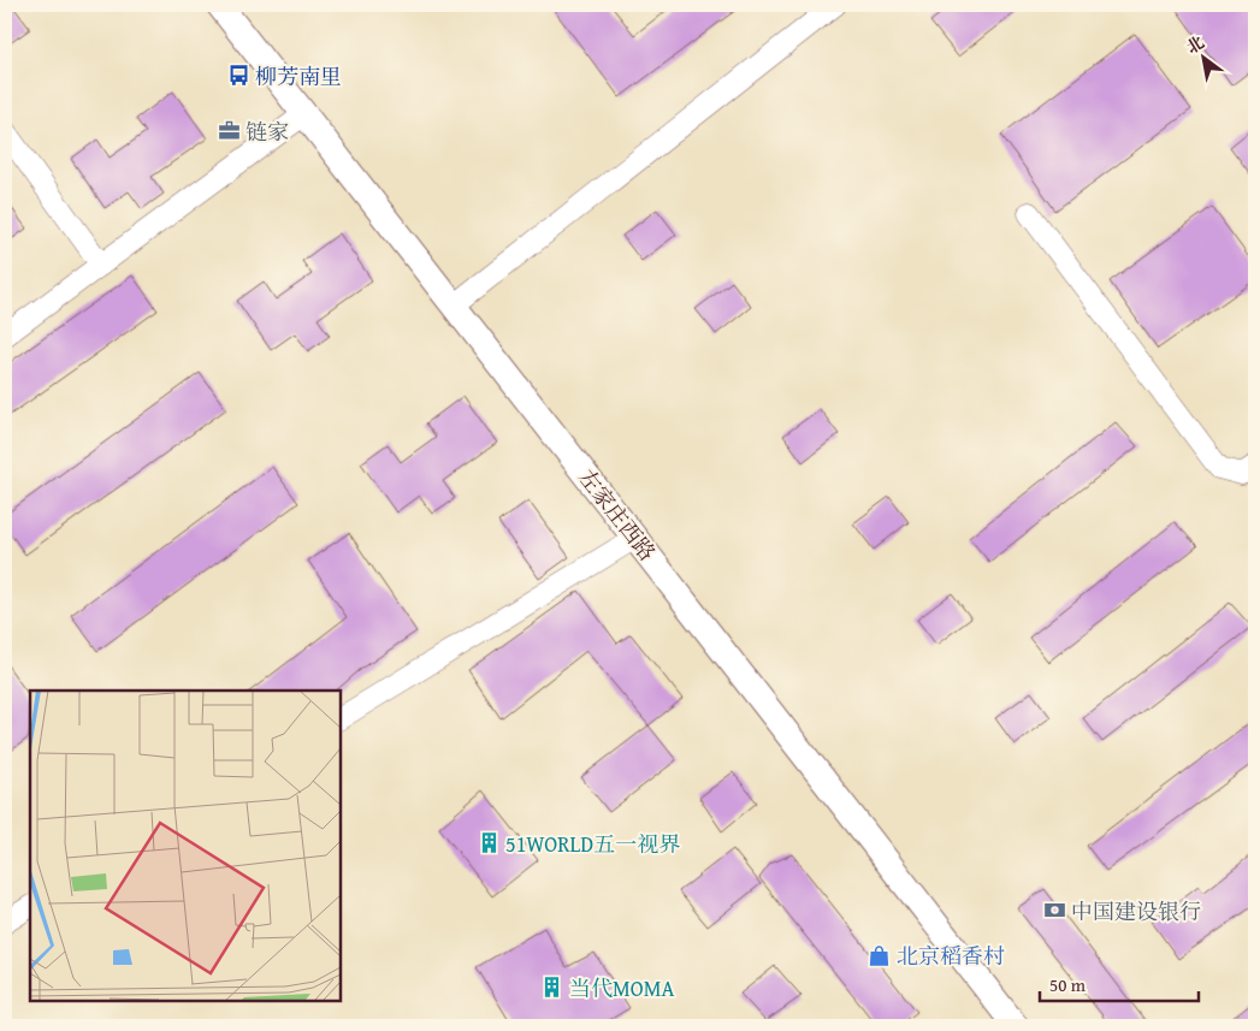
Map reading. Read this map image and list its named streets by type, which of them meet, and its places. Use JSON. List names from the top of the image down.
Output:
{
  "streets": {
    "street": ["左家庄西路"]
  },
  "places": {
    "bus stop": ["柳芳南里"],
    "office": ["链家"],
    "building": ["51WORLD五一视界", "当代MOMA"],
    "bank": ["中国建设银行"],
    "shop": ["北京稻香村"]
  },
  "scale_bar": "50 m",
  "north": "top left"
}
